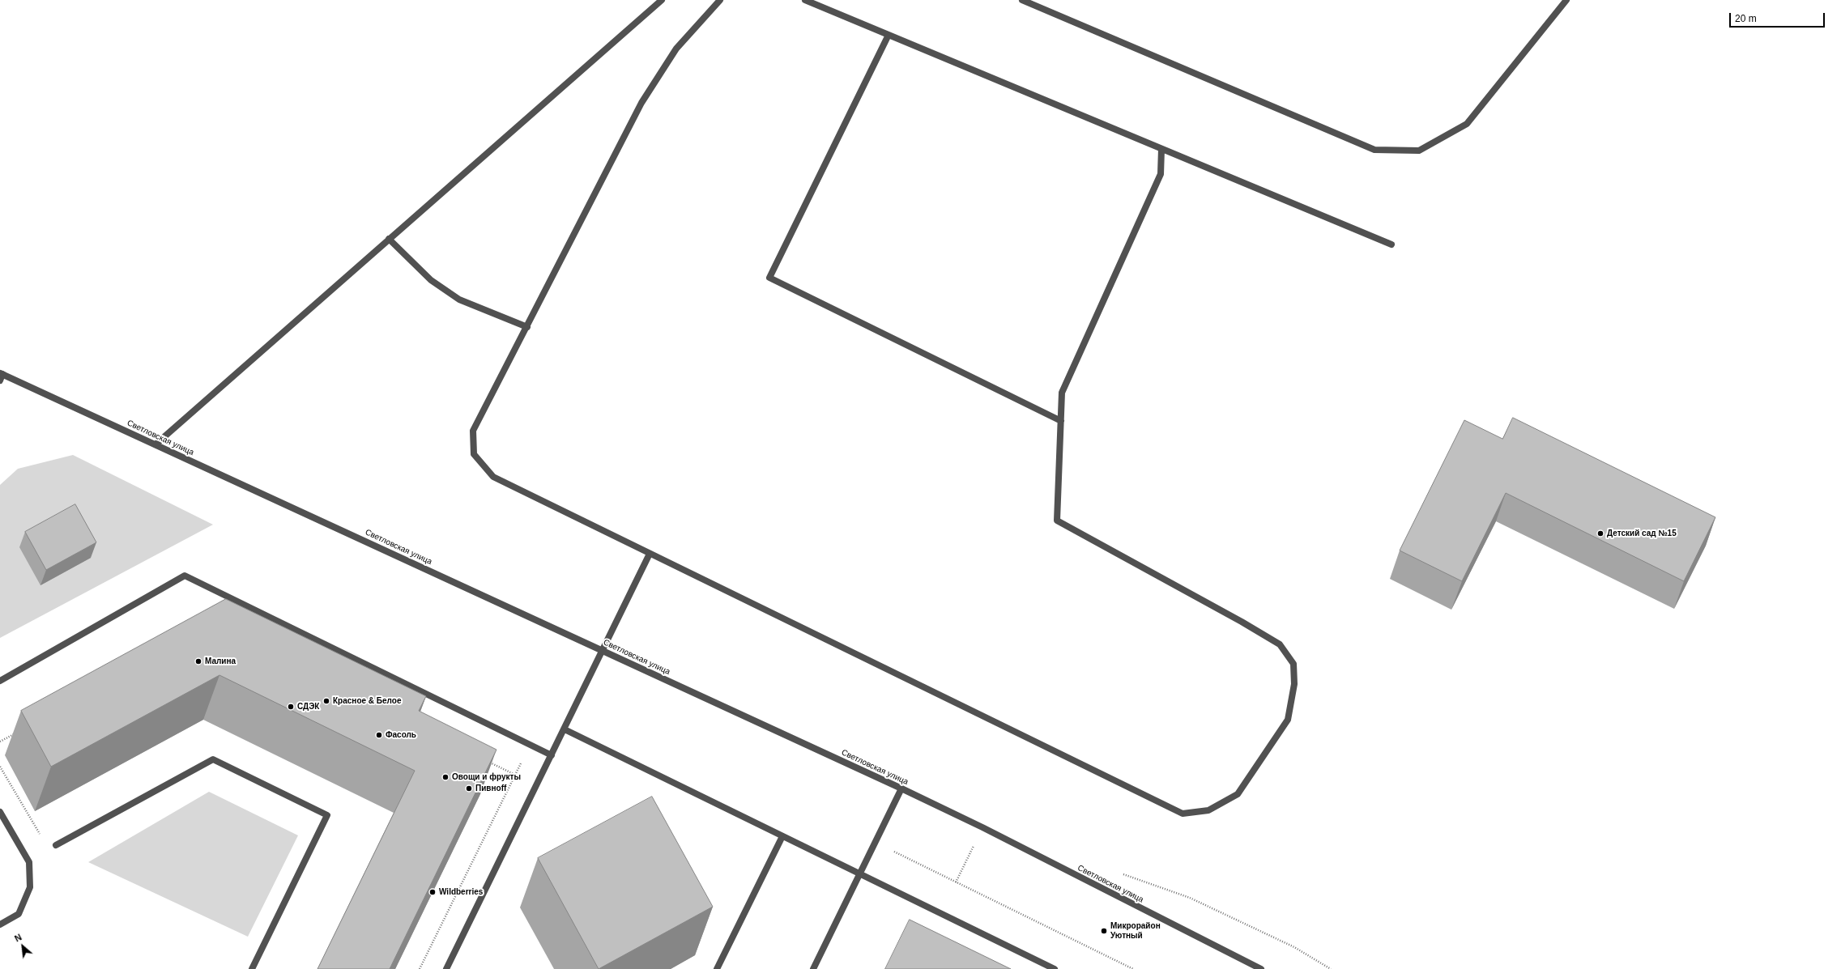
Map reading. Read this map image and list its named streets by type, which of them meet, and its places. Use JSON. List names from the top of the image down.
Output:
{
  "streets": {
    "street": ["Светловская улица"]
  },
  "places": [
    "Детский сад №15",
    "Малина",
    "Красное & Белое",
    "СДЭК",
    "Фасоль",
    "Овощи и фрукты",
    "Пивноff",
    "Wildberries",
    "Микрорайон Уютный"
  ],
  "scale_bar": "20 m",
  "north": "top left"
}
